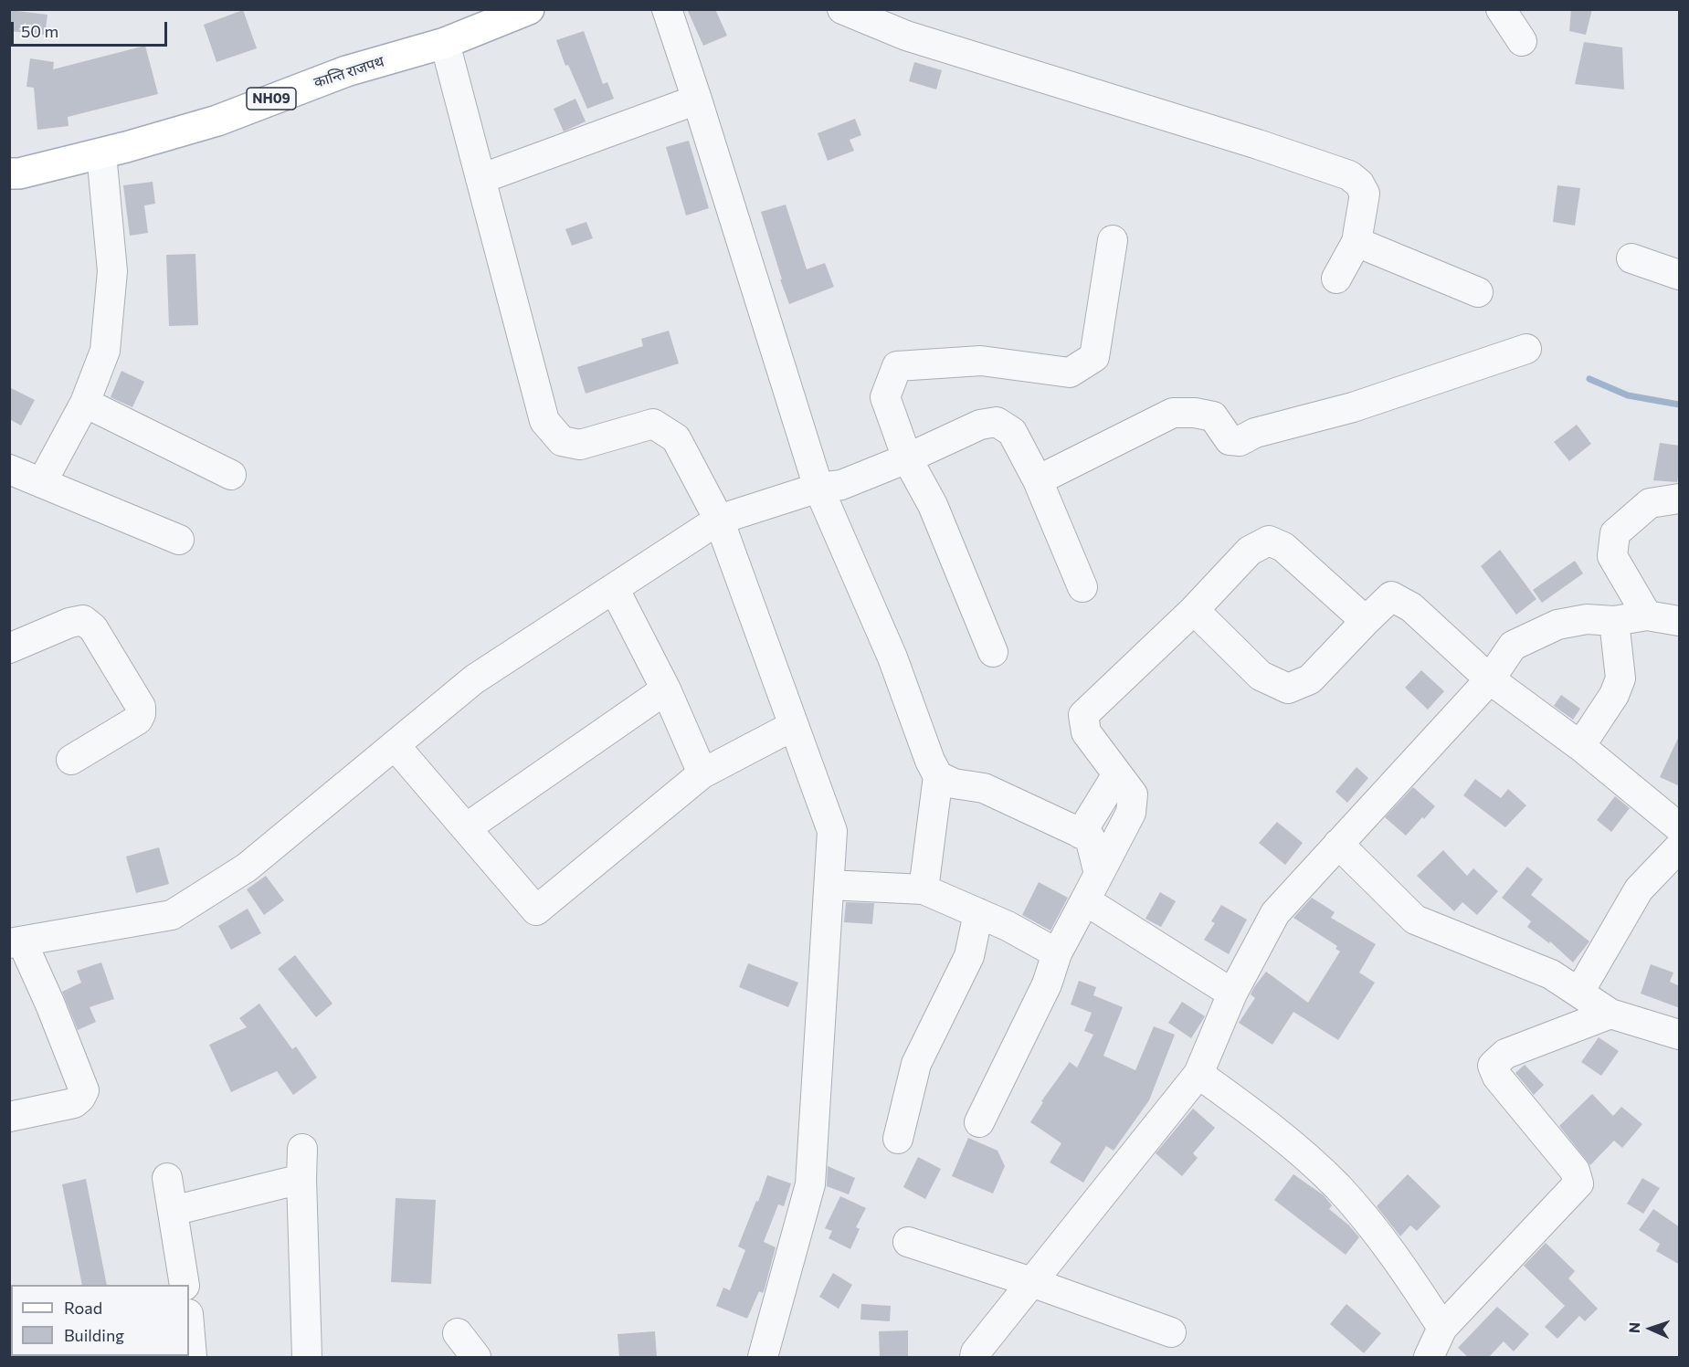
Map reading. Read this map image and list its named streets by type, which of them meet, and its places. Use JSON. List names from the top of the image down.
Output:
{
  "streets": {
    "main road": ["कान्ति राजपथ", "NH09"]
  },
  "legend": ["Road", "Building"],
  "scale_bar": "50 m",
  "north": "left"
}
